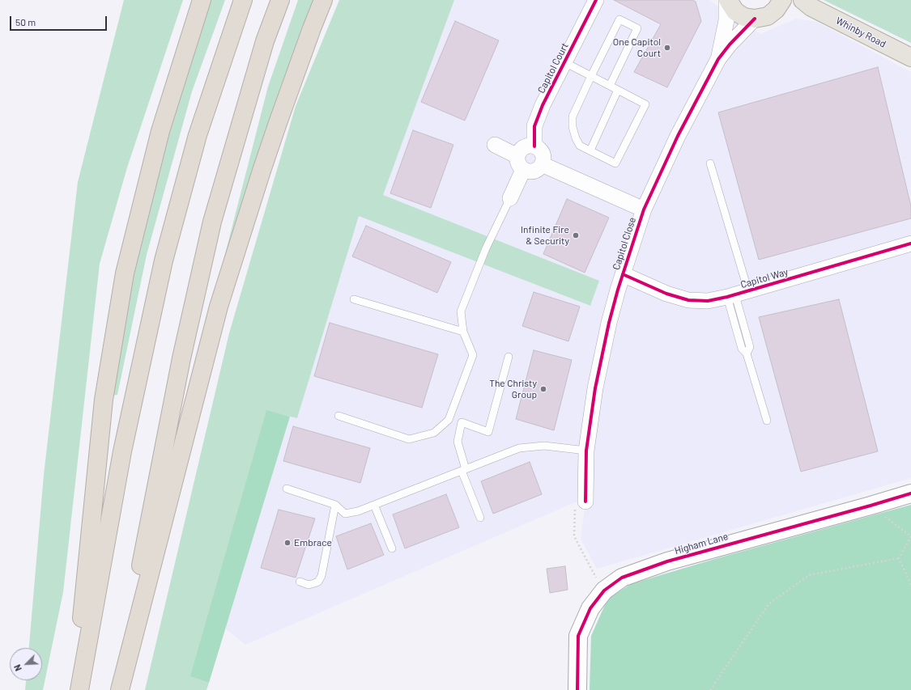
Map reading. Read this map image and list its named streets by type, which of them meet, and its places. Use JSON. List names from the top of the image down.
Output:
{
  "streets": {
    "highway": ["Whinby Road"],
    "street": [
      "Capitol Court",
      "Capitol Close",
      "Capitol Way",
      "Higham Lane"
    ]
  },
  "crossings": [
    ["Capitol Close", "Capitol Way"]
  ],
  "places": [
    "One Capitol Court",
    "Infinite Fire & Security",
    "The Christy Group",
    "Embrace"
  ],
  "scale_bar": "50 m",
  "north": "bottom left"
}
